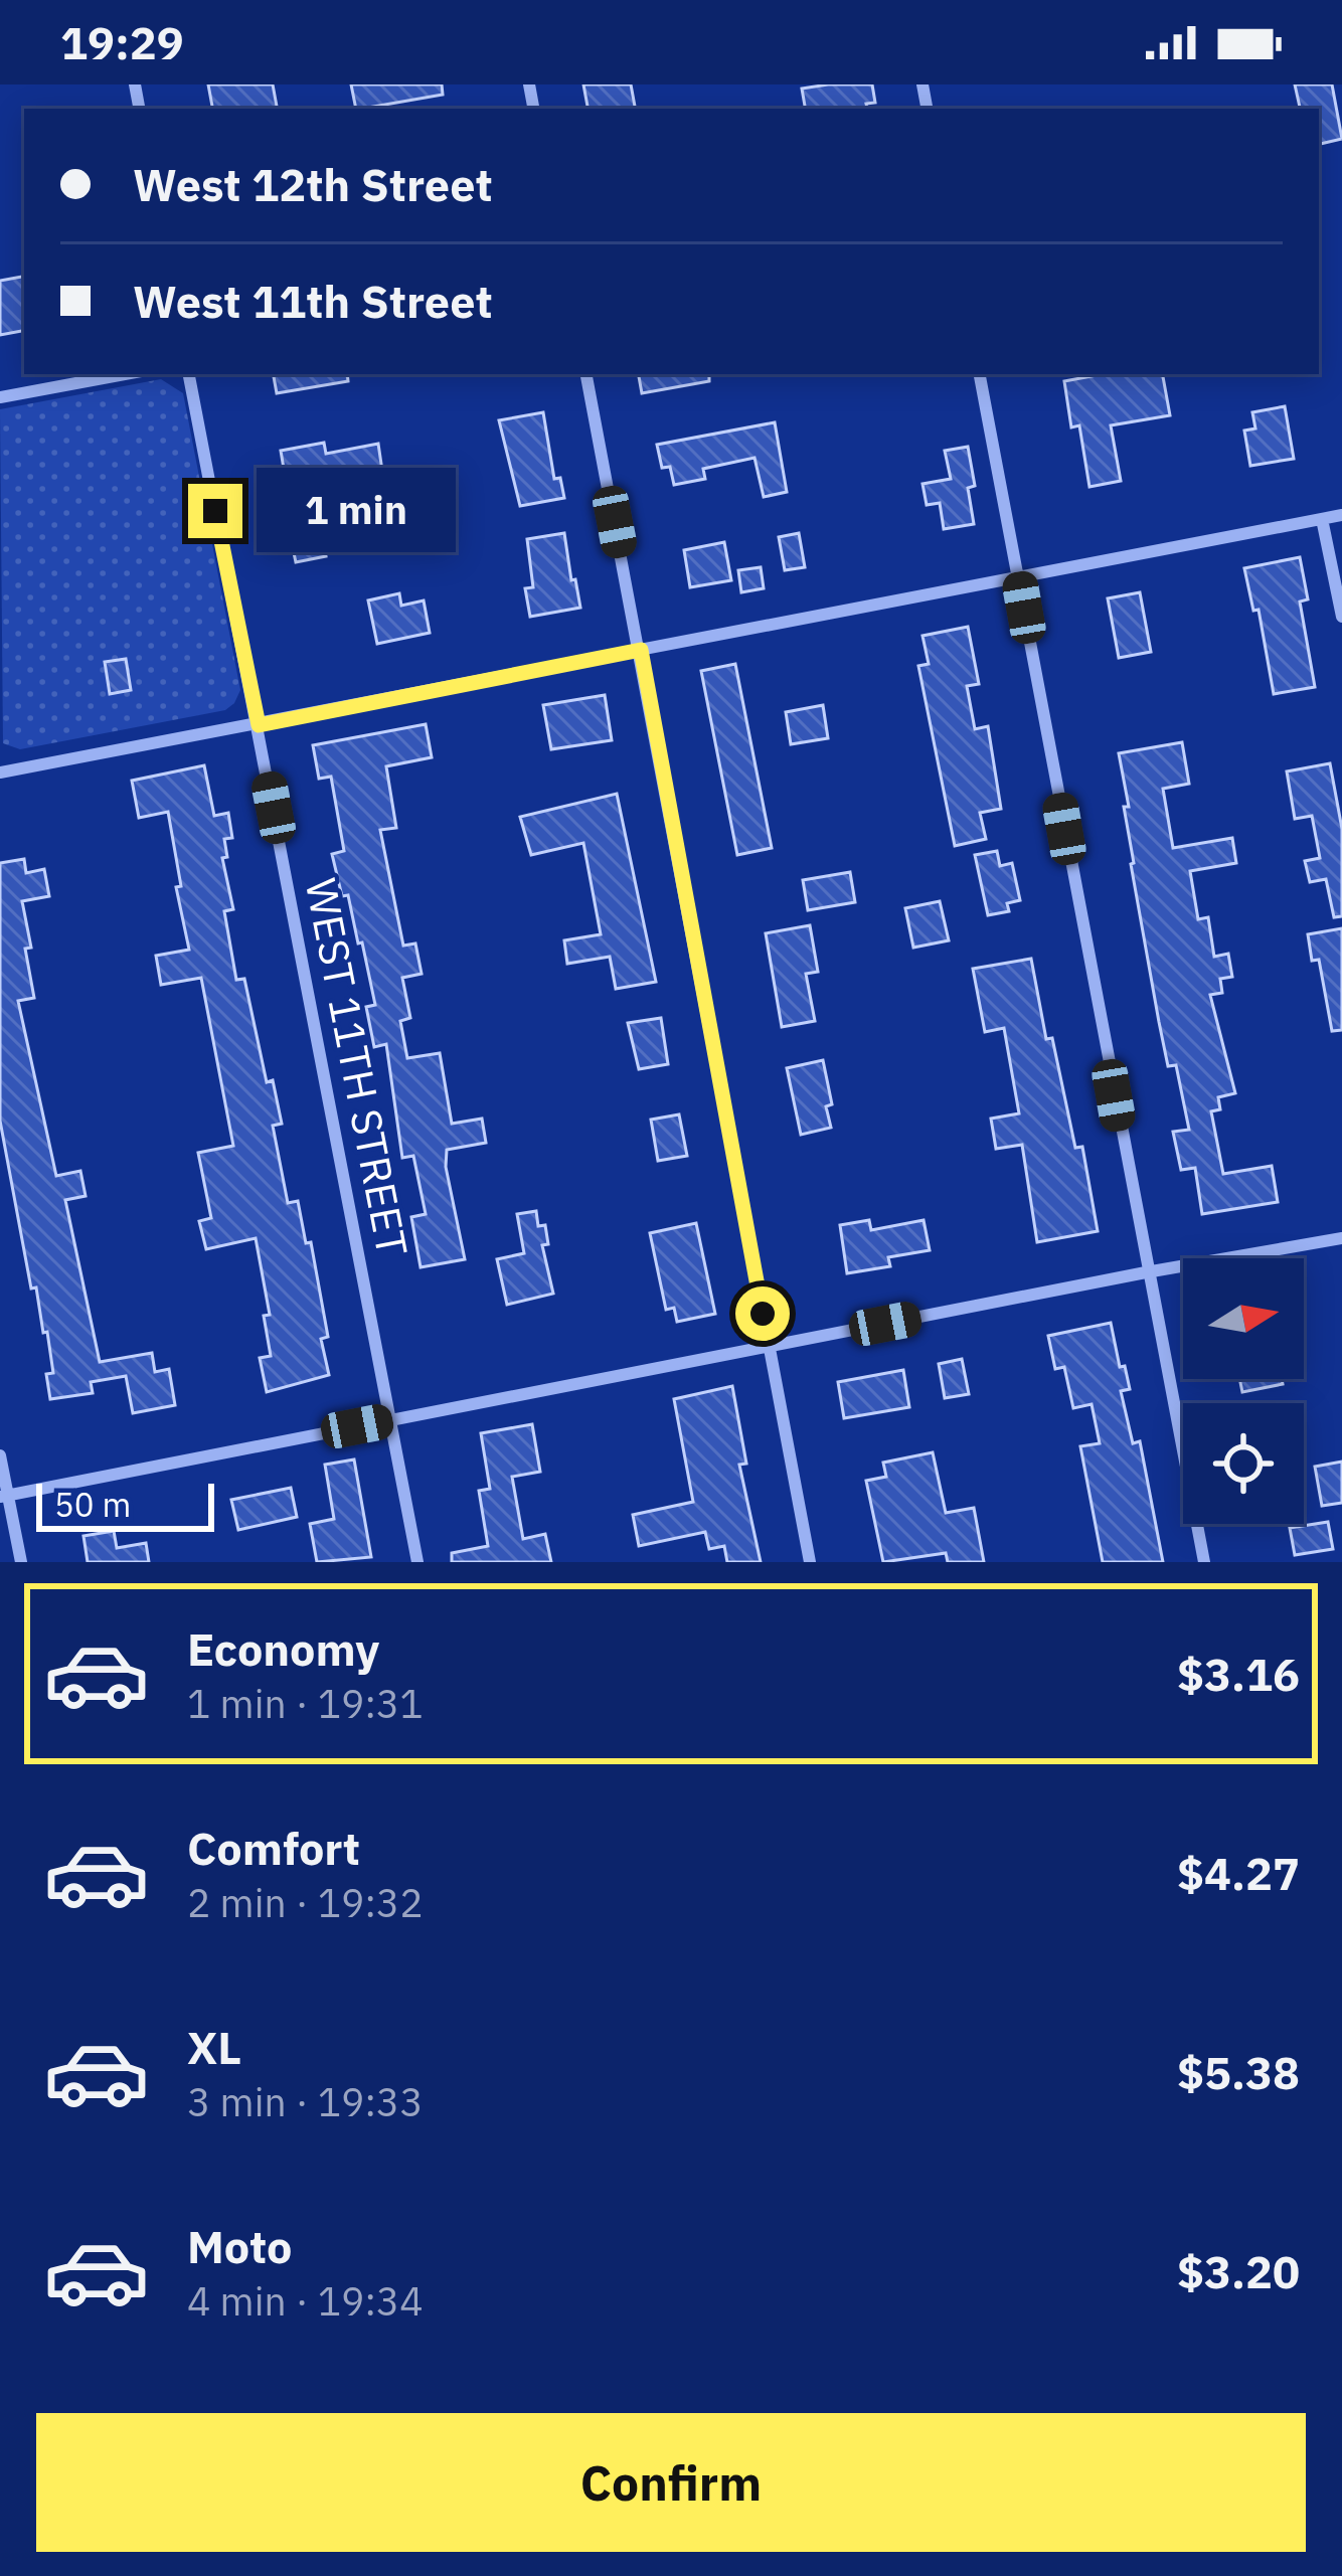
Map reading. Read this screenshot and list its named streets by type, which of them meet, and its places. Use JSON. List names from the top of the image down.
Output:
{
  "streets": {
    "street": ["WEST 11TH STREET"]
  },
  "scale_bar": "50 m",
  "north": "right",
  "page": {
    "status": "19:29",
    "banner": ["West 12th Street", "West 11th Street"],
    "bubble": "1 min",
    "scale": "50 m",
    "list": [
      {
        "name": "Economy",
        "note": "1 min · 19:31",
        "value": "$3.16"
      },
      {
        "name": "Comfort",
        "note": "2 min · 19:32",
        "value": "$4.27"
      },
      {
        "name": "XL",
        "note": "3 min · 19:33",
        "value": "$5.38"
      },
      {
        "name": "Moto",
        "note": "4 min · 19:34",
        "value": "$3.20"
      }
    ],
    "buttons": "Confirm"
  }
}
